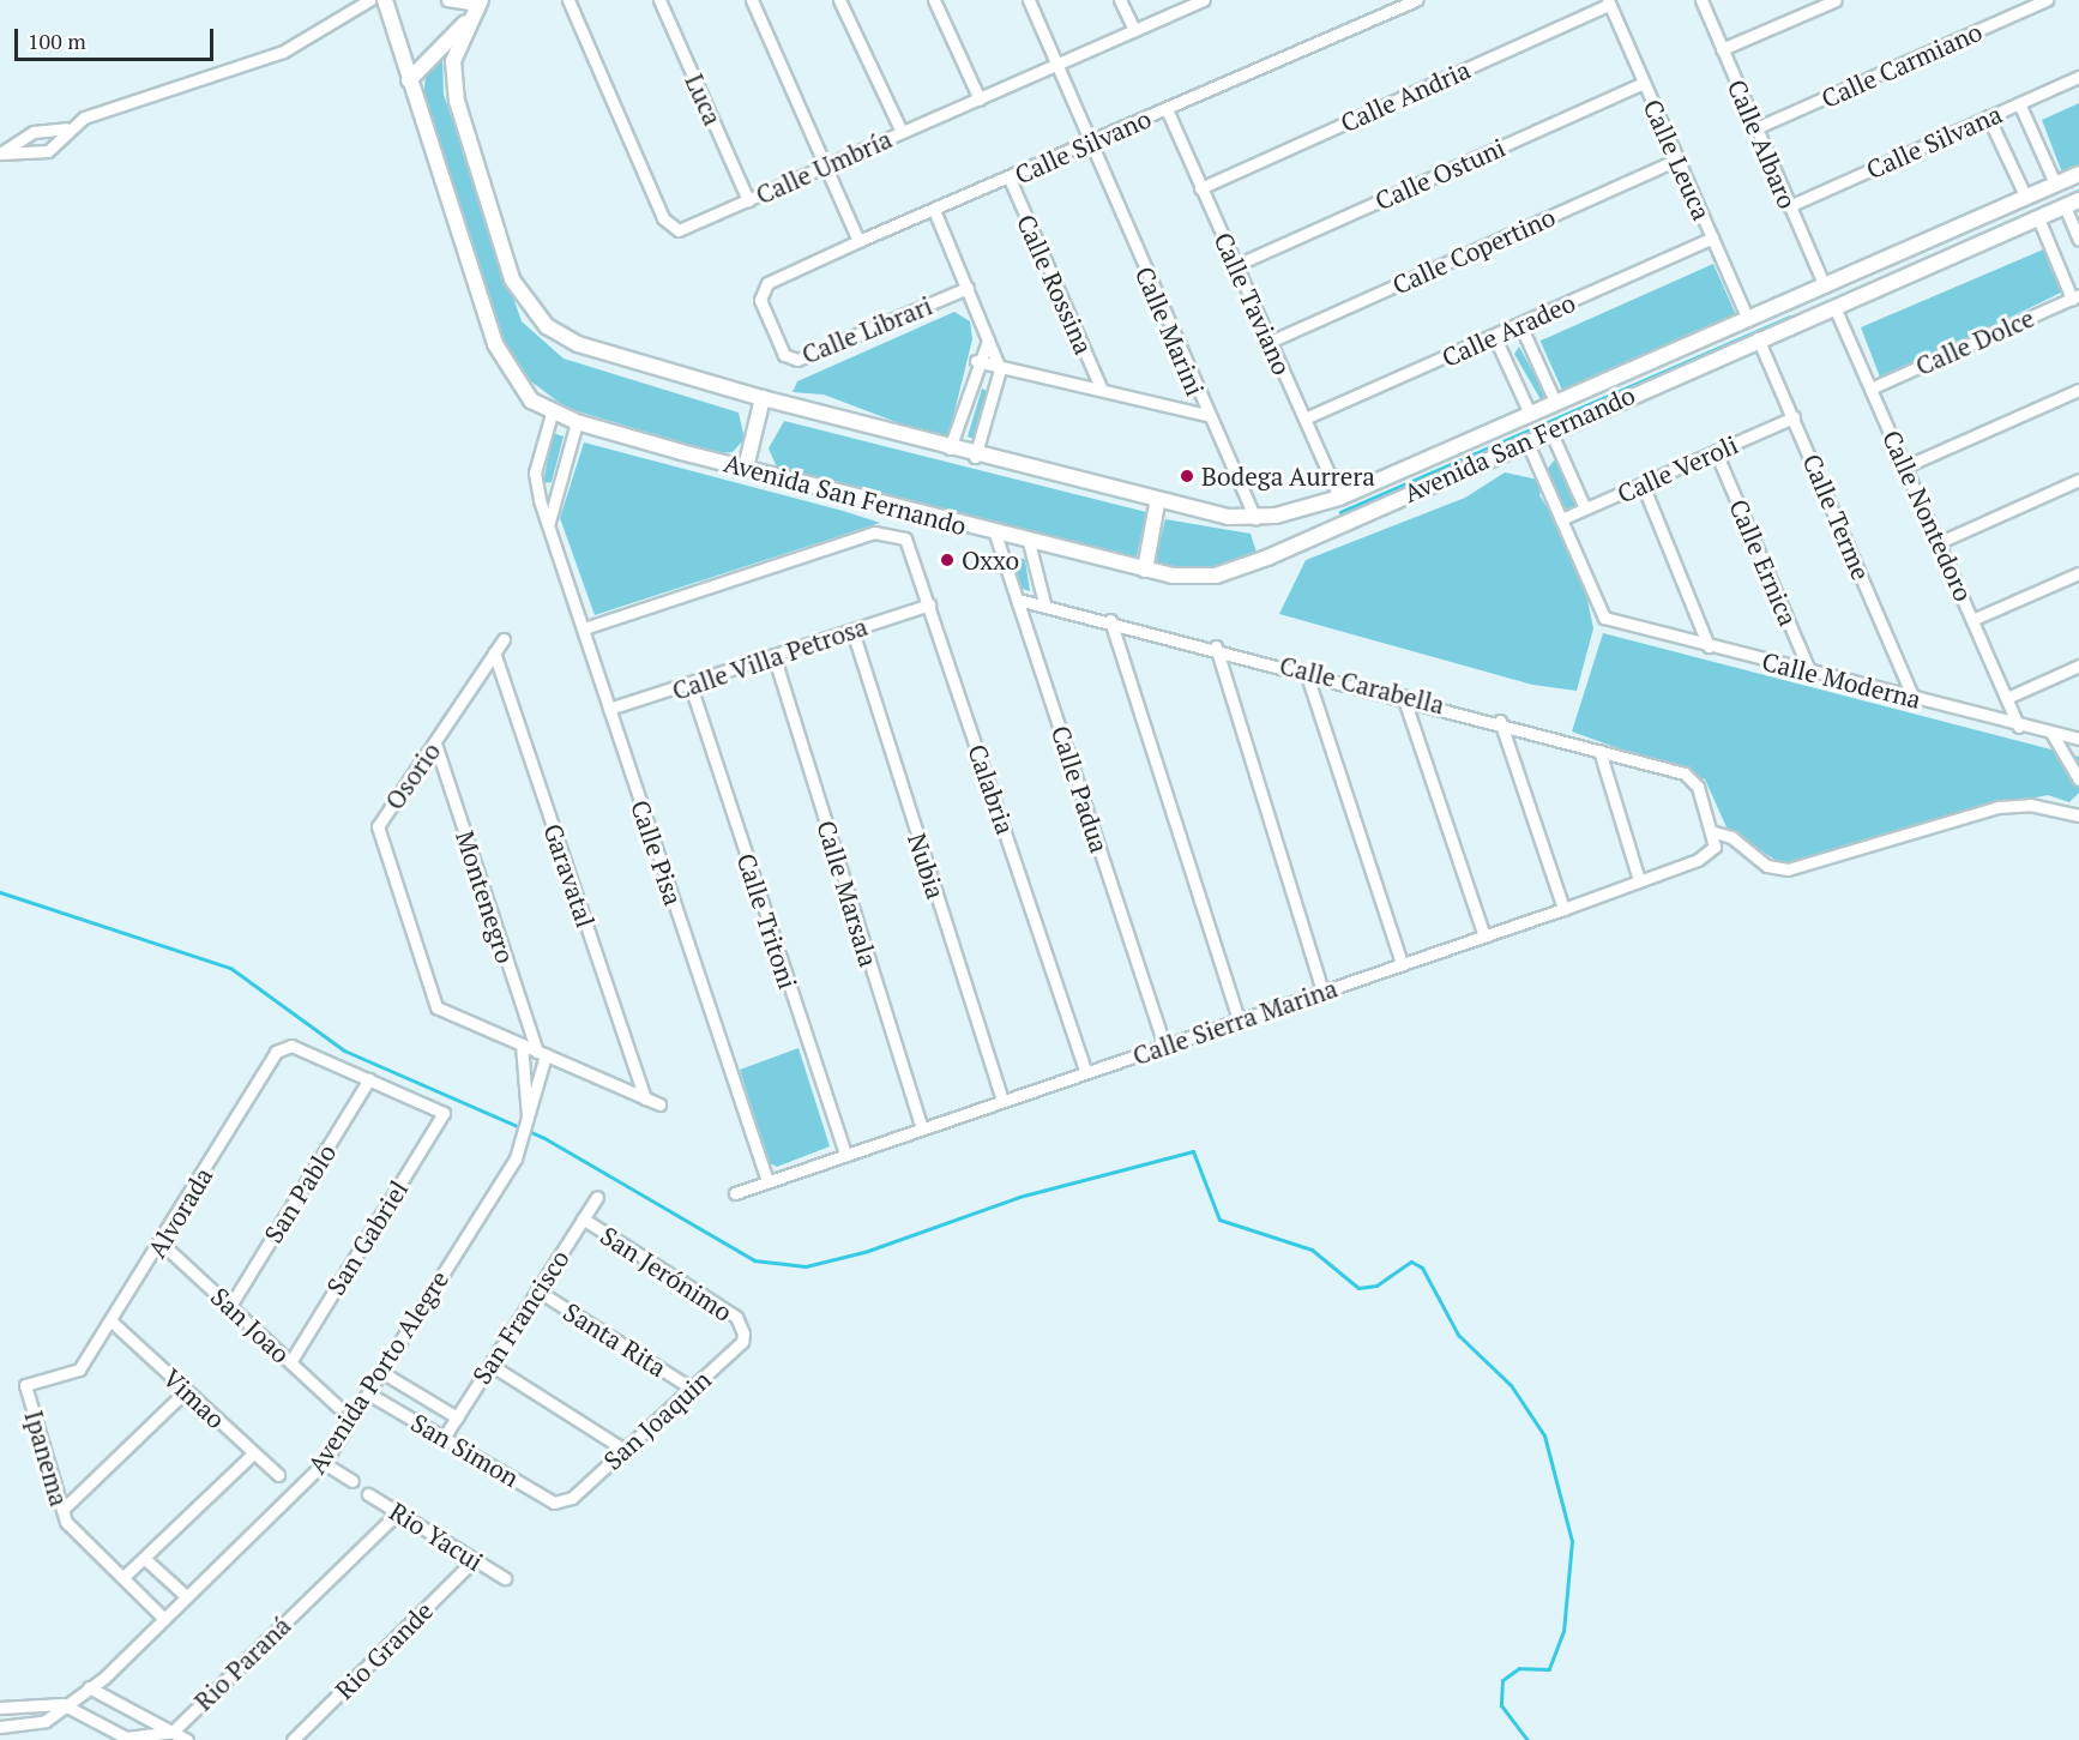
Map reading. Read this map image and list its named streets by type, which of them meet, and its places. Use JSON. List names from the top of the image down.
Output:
{
  "streets": {
    "street": [
      "Calle Carmiano",
      "Calle Andria",
      "Luca",
      "Calle Silvana",
      "Calle Albaro",
      "Calle Silvano",
      "Calle Leuca",
      "Calle Umbría",
      "Calle Ostuni",
      "Calle Copertino",
      "Calle Rossina",
      "Calle Taviano",
      "Calle Librari",
      "Calle Aradeo",
      "Calle Marini",
      "Calle Dolce",
      "Avenida San Fernando",
      "Calle Veroli",
      "Calle Nontedoro",
      "Calle Terme",
      "Calle Ernica",
      "Calle Villa Petrosa",
      "Calle Moderna",
      "Calle Carabella",
      "Osorio",
      "Calabria",
      "Calle Padua",
      "Calle Pisa",
      "Nubia",
      "Garavatal",
      "Calle Marsala",
      "Montenegro",
      "Calle Tritoni",
      "Calle Sierra Marina",
      "San Pablo",
      "Alvorada",
      "San Gabriel",
      "San Jerónimo",
      "San Francisco",
      "San Joao",
      "Santa Rita",
      "Avenida Porto Alegre",
      "Vimao",
      "San Joaquin",
      "San Simon",
      "Ipanema",
      "Rio Yacui",
      "Rio Grande",
      "Rio Paraná"
    ]
  },
  "crossings": [
    ["Calle Carmiano", "Calle Albaro"],
    ["Calle Andria", "Calle Leuca"],
    ["Calle Andria", "Calle Taviano"],
    ["Luca", "Calle Umbría"],
    ["Calle Silvana", "Calle Albaro"],
    ["Calle Albaro", "Avenida San Fernando"],
    ["Calle Silvano", "Calle Rossina"],
    ["Calle Silvano", "Calle Taviano"],
    ["Calle Silvano", "Calle Librari"],
    ["Calle Silvano", "Calle Marini"],
    ["Calle Leuca", "Calle Ostuni"],
    ["Calle Leuca", "Calle Copertino"],
    ["Calle Leuca", "Calle Aradeo"],
    ["Calle Leuca", "Avenida San Fernando"],
    ["Calle Umbría", "Calle Marini"],
    ["Calle Ostuni", "Calle Taviano"],
    ["Calle Copertino", "Calle Taviano"],
    ["Calle Taviano", "Calle Aradeo"],
    ["Calle Taviano", "Avenida San Fernando"],
    ["Calle Marini", "Avenida San Fernando"],
    ["Calle Dolce", "Calle Nontedoro"],
    ["Avenida San Fernando", "Calle Nontedoro"],
    ["Avenida San Fernando", "Calle Terme"],
    ["Avenida San Fernando", "Calle Padua"],
    ["Avenida San Fernando", "Calle Pisa"],
    ["Calle Veroli", "Calle Terme"],
    ["Calle Veroli", "Calle Ernica"],
    ["Calle Veroli", "Calle Moderna"],
    ["Calle Nontedoro", "Calle Moderna"],
    ["Calle Terme", "Calle Moderna"],
    ["Calle Ernica", "Calle Moderna"],
    ["Calle Villa Petrosa", "Calabria"],
    ["Calle Villa Petrosa", "Calle Pisa"],
    ["Calle Villa Petrosa", "Nubia"],
    ["Calle Villa Petrosa", "Calle Marsala"],
    ["Calle Villa Petrosa", "Calle Tritoni"],
    ["Calle Carabella", "Calle Padua"],
    ["Calle Carabella", "Calle Sierra Marina"],
    ["Osorio", "Garavatal"],
    ["Osorio", "Montenegro"],
    ["Calabria", "Calle Pisa"],
    ["Calabria", "Calle Sierra Marina"],
    ["Calle Padua", "Calle Sierra Marina"],
    ["Calle Pisa", "Calle Sierra Marina"],
    ["Nubia", "Calle Sierra Marina"],
    ["Calle Marsala", "Calle Sierra Marina"],
    ["Montenegro", "Avenida Porto Alegre"],
    ["Calle Tritoni", "Calle Sierra Marina"],
    ["San Pablo", "Alvorada"],
    ["San Pablo", "San Gabriel"],
    ["San Pablo", "San Joao"],
    ["Alvorada", "San Gabriel"],
    ["Alvorada", "San Joao"],
    ["Alvorada", "Vimao"],
    ["Alvorada", "Ipanema"],
    ["San Gabriel", "San Joao"],
    ["San Jerónimo", "San Francisco"],
    ["San Jerónimo", "San Joaquin"],
    ["San Francisco", "Santa Rita"],
    ["San Francisco", "San Simon"],
    ["Santa Rita", "San Joaquin"],
    ["Avenida Porto Alegre", "San Simon"],
    ["Avenida Porto Alegre", "Ipanema"],
    ["Avenida Porto Alegre", "Rio Paraná"],
    ["San Joaquin", "San Simon"],
    ["Rio Yacui", "Rio Grande"],
    ["Rio Yacui", "Rio Paraná"]
  ],
  "places": ["Bodega Aurrera", "Oxxo"],
  "scale_bar": "100 m"
}
